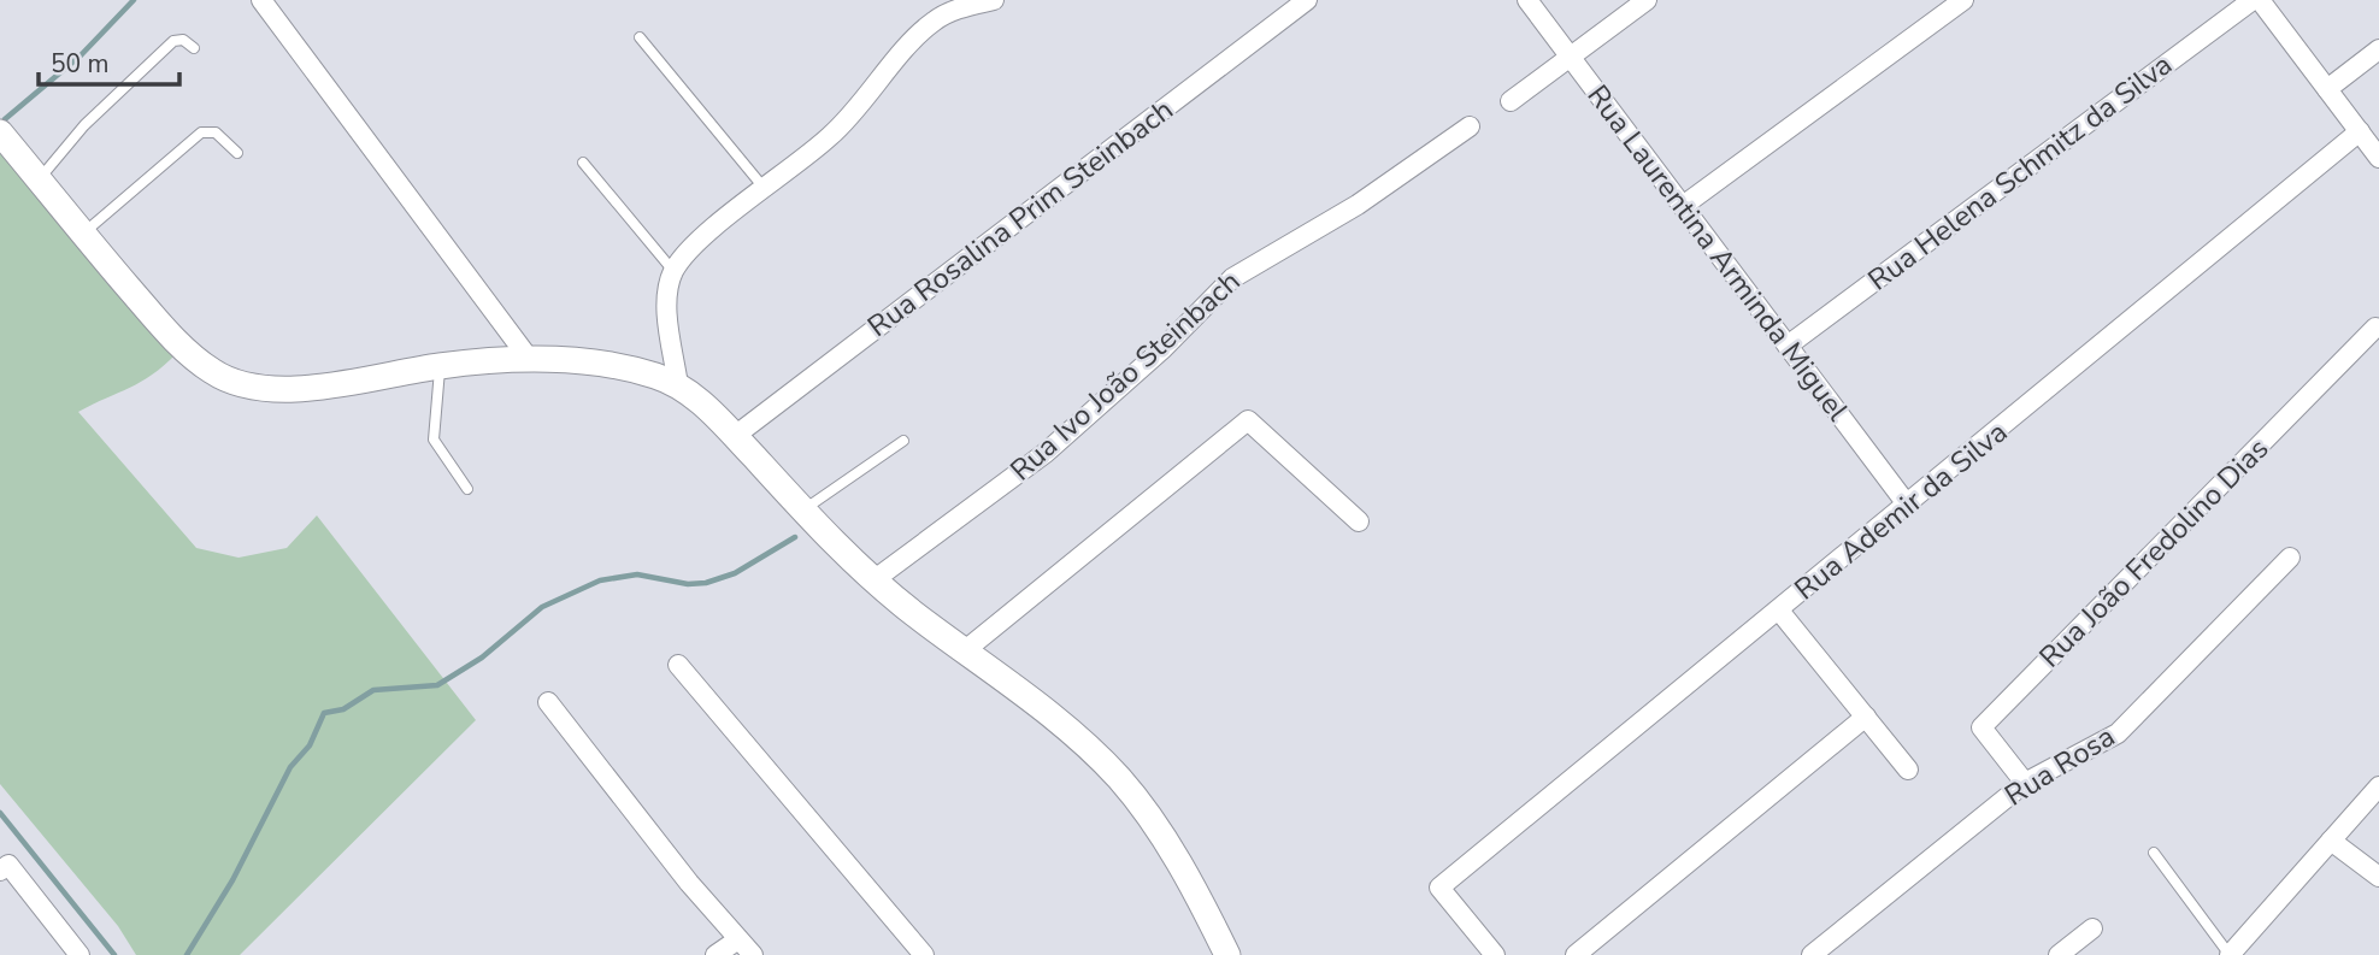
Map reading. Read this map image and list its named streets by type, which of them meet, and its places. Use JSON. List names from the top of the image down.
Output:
{
  "streets": {
    "street": [
      "Rua Helena Schmitz da Silva",
      "Rua Rosalina Prim Steinbach",
      "Rua Laurentina Arminda Miguel",
      "Rua Ivo João Steinbach",
      "Rua Ademir da Silva",
      "Rua João Fredolino Dias",
      "Rua Rosa"
    ]
  },
  "crossings": [
    ["Rua Helena Schmitz da Silva", "Rua Laurentina Arminda Miguel"],
    ["Rua Laurentina Arminda Miguel", "Rua Ademir da Silva"],
    ["Rua João Fredolino Dias", "Rua Rosa"]
  ],
  "scale_bar": "50 m"
}
